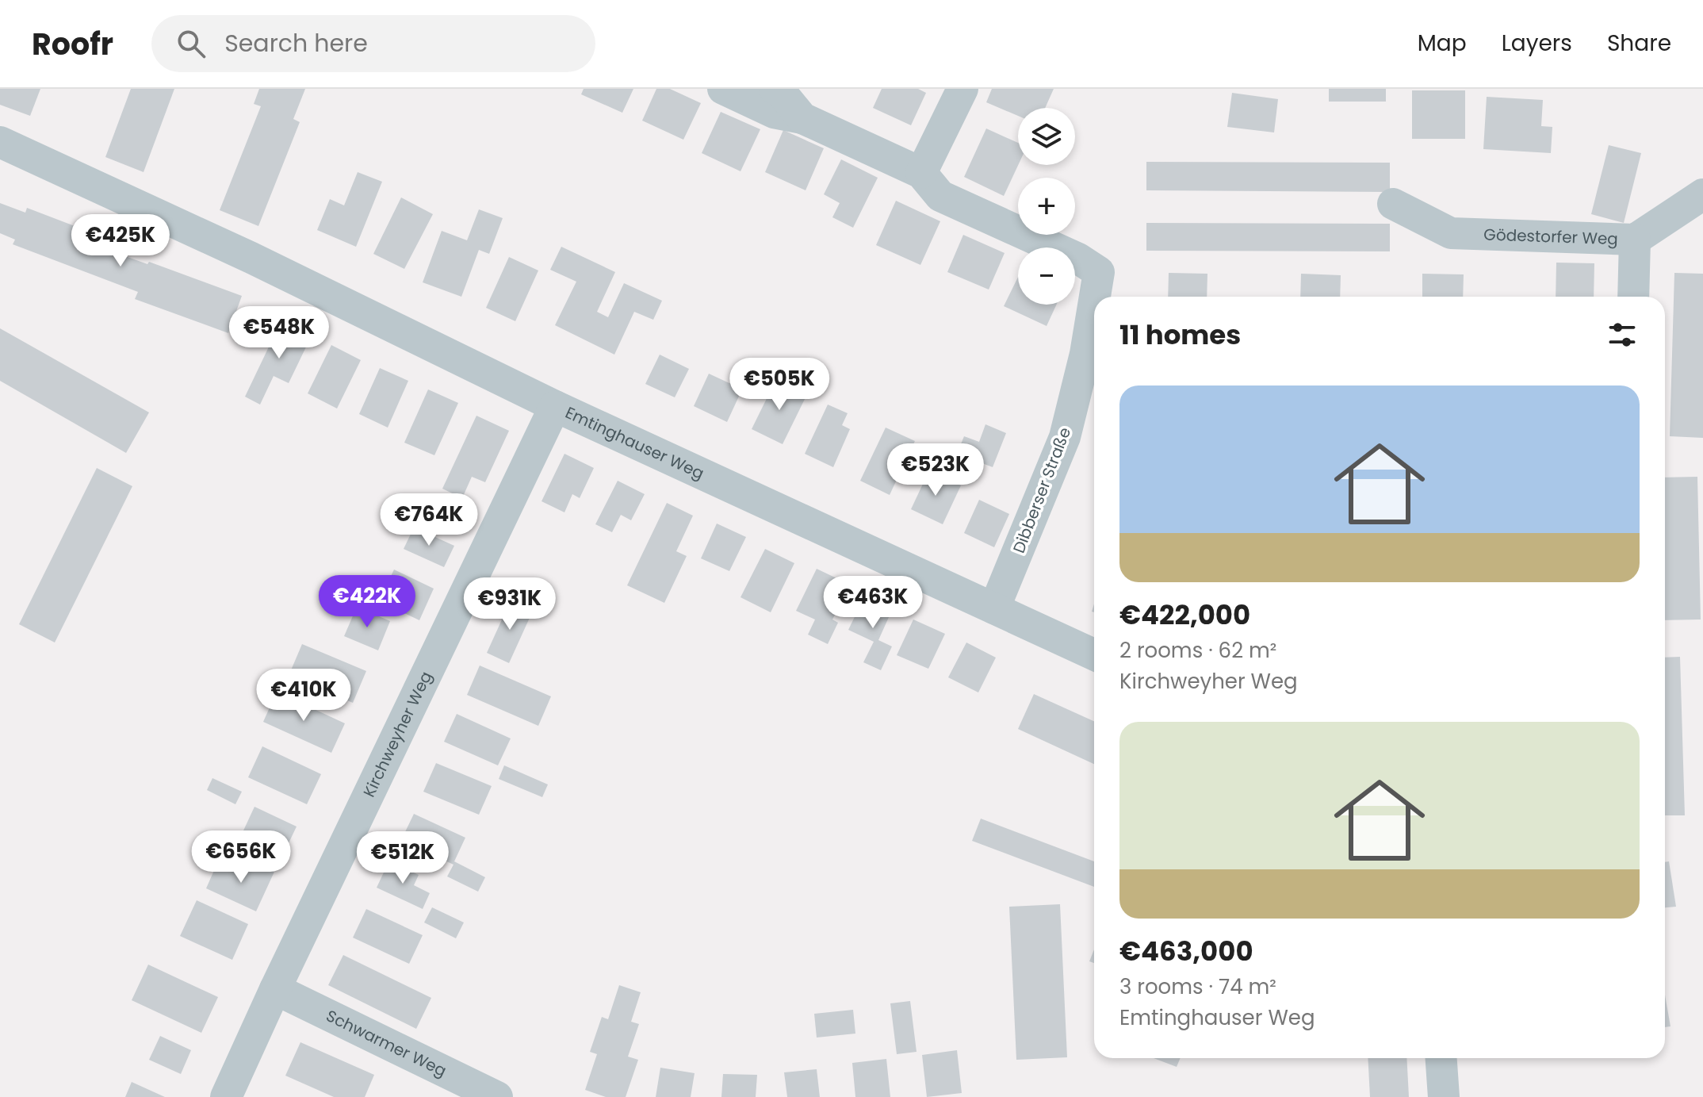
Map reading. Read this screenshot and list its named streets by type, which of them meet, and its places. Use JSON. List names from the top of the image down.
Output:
{
  "streets": {
    "street": [
      "Gödestorfer Weg",
      "Emtinghauser Weg",
      "Dibberser Straße",
      "Kirchweyher Weg",
      "Schwarmer Weg"
    ]
  },
  "crossings": [
    ["Emtinghauser Weg", "Dibberser Straße"],
    ["Emtinghauser Weg", "Kirchweyher Weg"],
    ["Kirchweyher Weg", "Schwarmer Weg"]
  ],
  "page": {
    "header": "Roofr",
    "search": "Search here",
    "nav": ["Map", "Layers", "Share"],
    "map_buttons": ["+", "−"],
    "price": [
      "€425K",
      "€548K",
      "€505K",
      "€523K",
      "€764K",
      "€422K",
      "€463K",
      "€931K",
      "€410K",
      "€656K",
      "€512K"
    ],
    "heading": "11 homes",
    "list": [
      {
        "name": "€422,000",
        "note": "2 rooms · 62 m² · Kirchweyher Weg"
      },
      {
        "name": "€463,000",
        "note": "3 rooms · 74 m² · Emtinghauser Weg"
      }
    ]
  }
}
